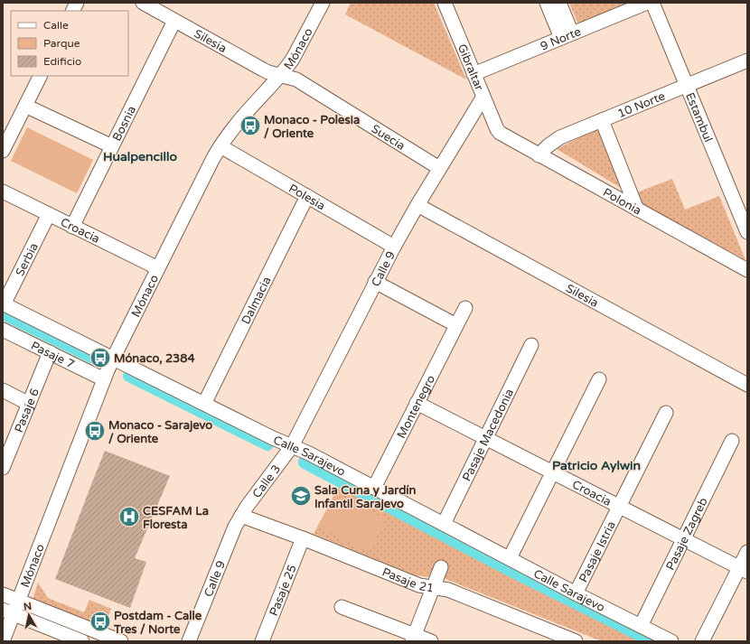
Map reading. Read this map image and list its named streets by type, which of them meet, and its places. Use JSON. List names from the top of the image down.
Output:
{
  "streets": {
    "street": [
      "9 Norte",
      "Silesia",
      "Mónaco",
      "Gibraltar",
      "10 Norte",
      "Estambul",
      "Bosnia",
      "Suecia",
      "Polesia",
      "Polonia",
      "Croacia",
      "Serbia",
      "Calle 9",
      "Dalmacia",
      "Pasaje 7",
      "Montenegro",
      "Pasaje 6",
      "Pasaje Macedonia",
      "Calle Sarajevo",
      "Calle 3",
      "Pasaje Zagreb",
      "Pasaje Istria",
      "Pasaje 21",
      "Pasaje 25"
    ]
  },
  "crossings": [
    ["9 Norte", "Gibraltar"],
    ["Silesia", "Mónaco"],
    ["Silesia", "Bosnia"],
    ["Silesia", "Suecia"],
    ["Silesia", "Calle 9"],
    ["Mónaco", "Suecia"],
    ["Mónaco", "Polesia"],
    ["Mónaco", "Croacia"],
    ["Mónaco", "Pasaje 7"],
    ["Mónaco", "Calle Sarajevo"],
    ["Gibraltar", "Polonia"],
    ["Gibraltar", "Calle 9"],
    ["10 Norte", "Estambul"],
    ["10 Norte", "Polonia"],
    ["Bosnia", "Croacia"],
    ["Suecia", "Calle 9"],
    ["Polesia", "Calle 9"],
    ["Polesia", "Dalmacia"],
    ["Croacia", "Serbia"],
    ["Croacia", "Montenegro"],
    ["Croacia", "Pasaje Macedonia"],
    ["Croacia", "Pasaje Zagreb"],
    ["Croacia", "Pasaje Istria"],
    ["Serbia", "Calle Sarajevo"],
    ["Calle 9", "Calle Sarajevo"],
    ["Calle 9", "Calle 3"],
    ["Calle 9", "Pasaje 21"],
    ["Dalmacia", "Calle Sarajevo"],
    ["Pasaje 7", "Pasaje 6"],
    ["Montenegro", "Calle Sarajevo"],
    ["Pasaje Macedonia", "Calle Sarajevo"],
    ["Calle Sarajevo", "Calle 3"],
    ["Calle Sarajevo", "Pasaje Zagreb"],
    ["Calle Sarajevo", "Pasaje Istria"],
    ["Calle 3", "Pasaje 21"],
    ["Pasaje 21", "Pasaje 25"]
  ],
  "districts": ["Hualpencillo", "Patricio Aylwin"],
  "places": {
    "bus stop": [
      "Monaco - Polesia / Oriente",
      "Mónaco, 2384",
      "Monaco - Sarajevo / Oriente",
      "Postdam - Calle Tres / Norte"
    ],
    "school or university": ["Sala Cuna y Jardín Infantil Sarajevo"],
    "hospital": ["CESFAM La Floresta"]
  },
  "legend": ["Calle", "Parque", "Edificio"],
  "north": "top"
}
